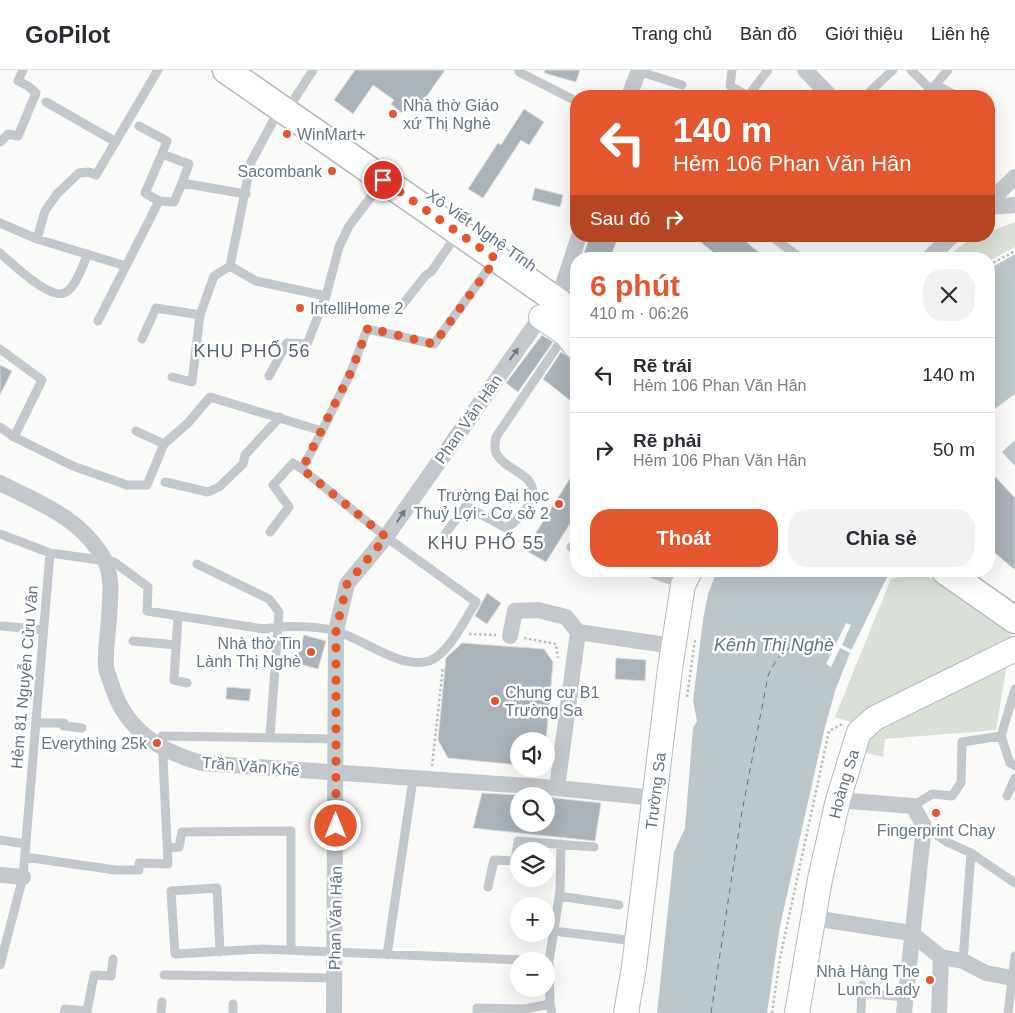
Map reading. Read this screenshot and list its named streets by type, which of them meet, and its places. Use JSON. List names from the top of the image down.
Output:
{
  "streets": {
    "main road": ["Xô Viết Nghệ Tĩnh"],
    "street": [
      "Phan Văn Hân",
      "Trần Văn Khê",
      "Hoàng Sa",
      "Trường Sa"
    ],
    "lane": ["Hẻm 81 Nguyễn Cửu Vân"]
  },
  "crossings": [
    ["Xô Viết Nghệ Tĩnh", "Phan Văn Hân"],
    ["Phan Văn Hân", "Trần Văn Khê"],
    ["Trần Văn Khê", "Trường Sa"]
  ],
  "one_way": ["Phan Văn Hân"],
  "districts": ["KHU PHỐ 56", "KHU PHỐ 55"],
  "water": ["Kênh Thị Nghè"],
  "places": [
    "Nhà thờ Giáo xứ Thị Nghè",
    "WinMart+",
    "Sacombank",
    "IntelliHome 2",
    "Trường Đại học Thuỷ Lợi - Cơ sở 2",
    "Nhà thờ Tin Lành Thị Nghè",
    "Chung cư B1 Trường Sa",
    "Everything 25k",
    "Fingerprint Chay",
    "Nhà Hàng The Lunch Lady"
  ],
  "page": {
    "header": "GoPilot",
    "nav": [
      "Trang chủ",
      "Bản đồ",
      "Giới thiệu",
      "Liên hệ"
    ],
    "turn": ["140 m", "Hẻm 106 Phan Văn Hân"],
    "then": "Sau đó",
    "heading": ["6 phút", "410 m · 06:26"],
    "list": [
      {
        "name": "Rẽ trái",
        "note": "Hẻm 106 Phan Văn Hân",
        "value": "140 m"
      },
      {
        "name": "Rẽ phải",
        "note": "Hẻm 106 Phan Văn Hân",
        "value": "50 m"
      }
    ],
    "buttons": ["Thoát", "Chia sẻ"],
    "map_buttons": ["+", "−"]
  }
}
